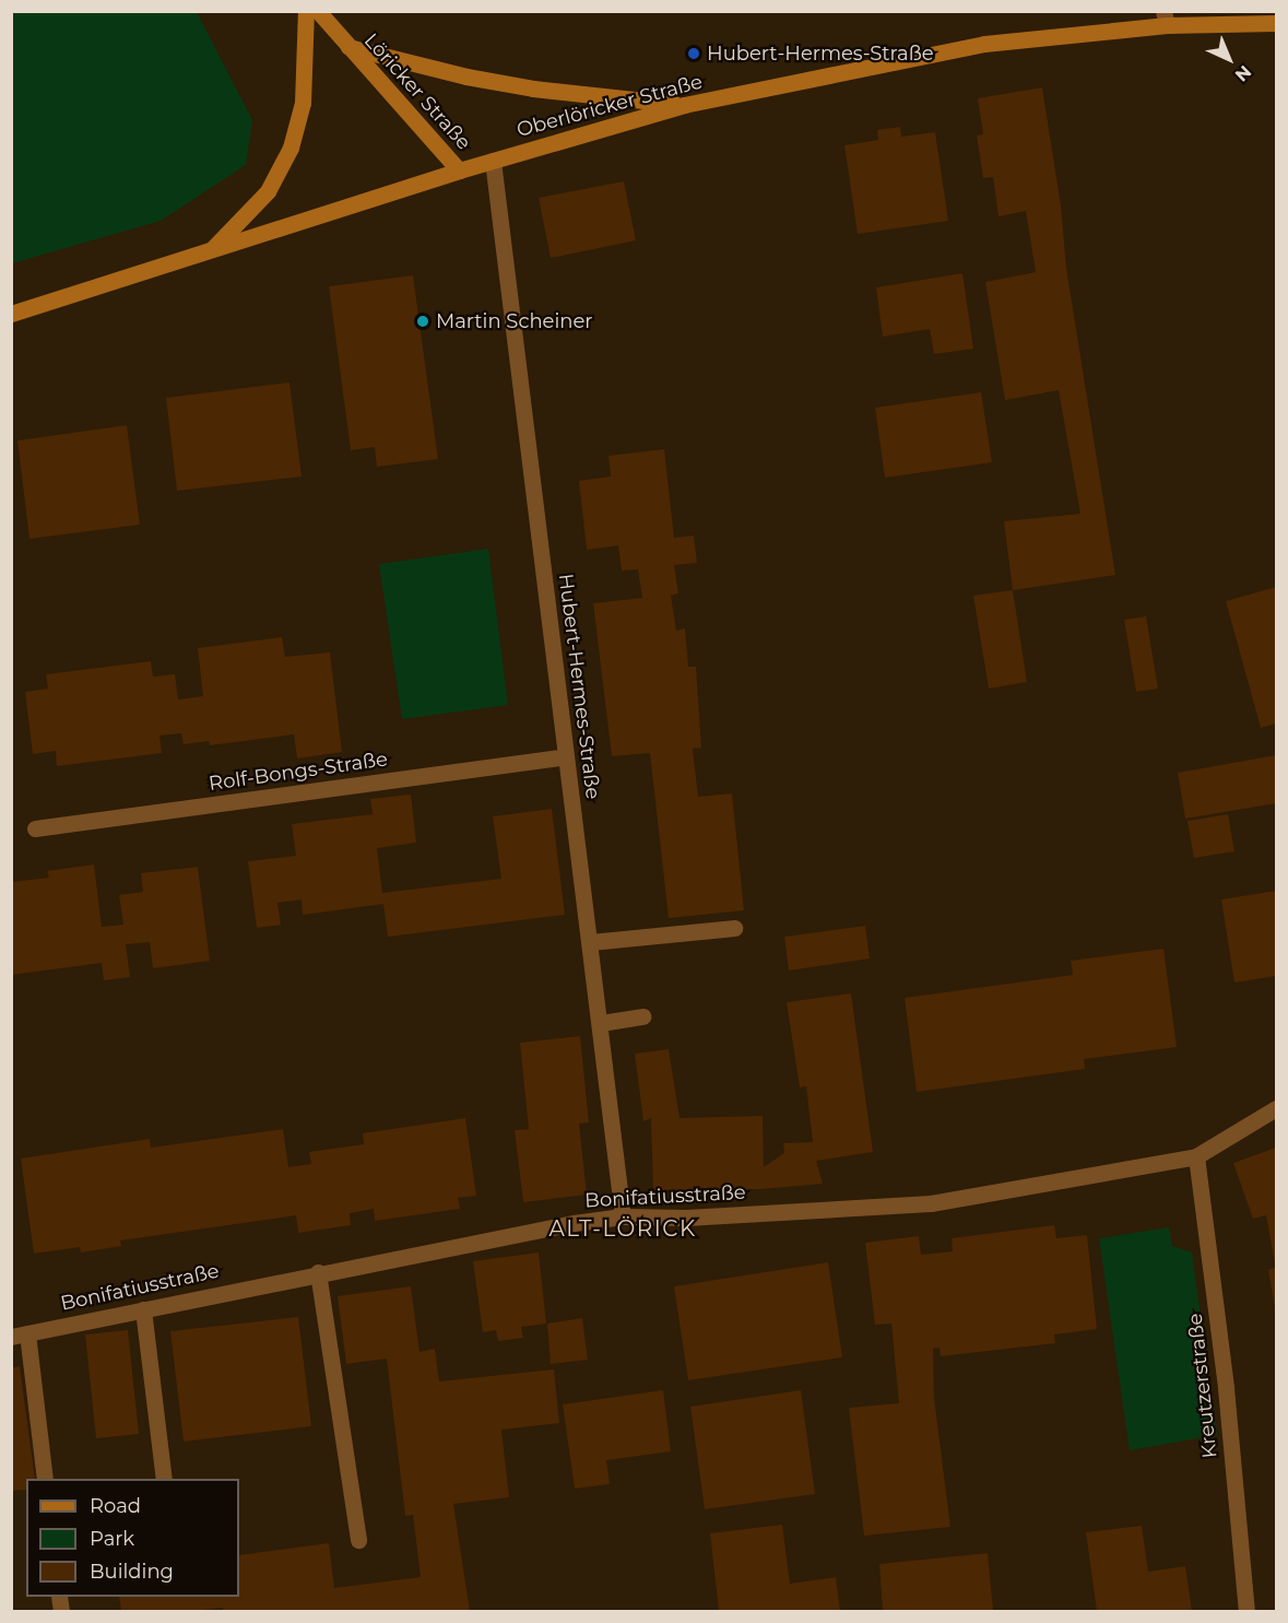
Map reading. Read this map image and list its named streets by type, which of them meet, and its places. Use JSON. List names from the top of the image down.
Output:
{
  "streets": {
    "main road": ["Löricker Straße", "Oberlöricker Straße"],
    "street": [
      "Hubert-Hermes-Straße",
      "Rolf-Bongs-Straße",
      "Bonifatiusstraße",
      "Kreutzerstraße"
    ]
  },
  "crossings": [
    ["Löricker Straße", "Oberlöricker Straße"],
    ["Oberlöricker Straße", "Hubert-Hermes-Straße"],
    ["Hubert-Hermes-Straße", "Rolf-Bongs-Straße"],
    ["Hubert-Hermes-Straße", "Bonifatiusstraße"],
    ["Bonifatiusstraße", "Kreutzerstraße"]
  ],
  "districts": ["ALT-LÖRICK"],
  "places": ["Hubert-Hermes-Straße", "Martin Scheiner"],
  "legend": ["Road", "Park", "Building"],
  "north": "bottom right"
}
